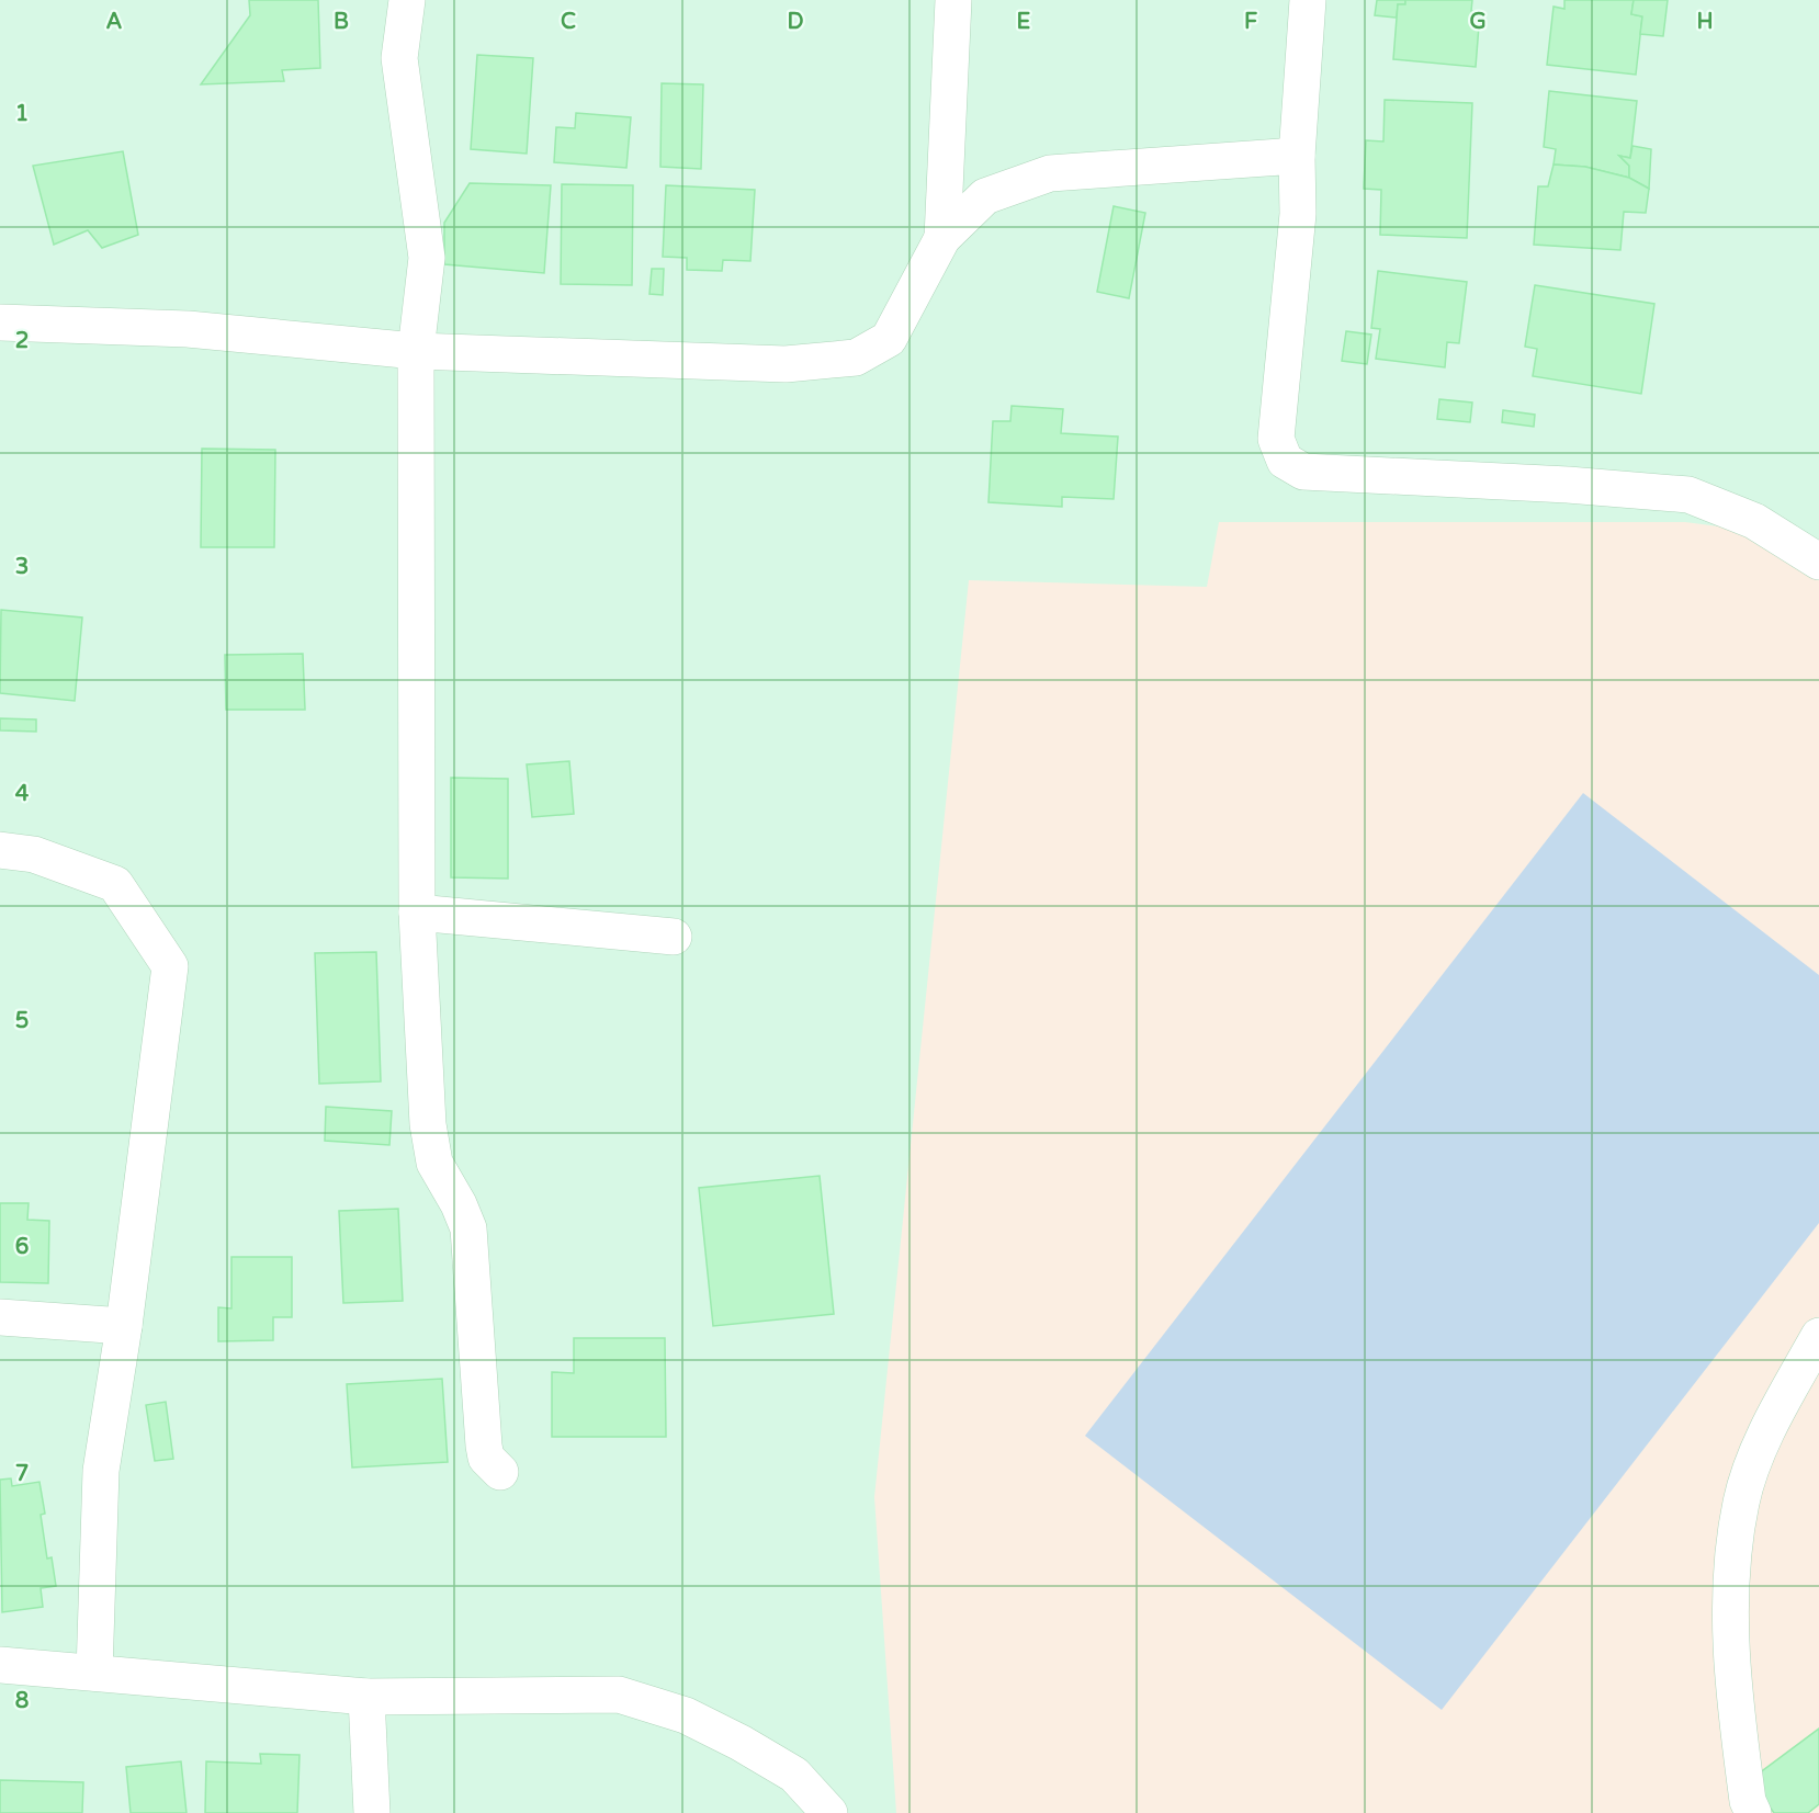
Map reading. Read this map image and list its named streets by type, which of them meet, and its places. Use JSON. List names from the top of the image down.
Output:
{
  "grid": {
    "columns": [
      "A",
      "B",
      "C",
      "D",
      "E",
      "F",
      "G",
      "H"
    ],
    "rows": [
      "1",
      "2",
      "3",
      "4",
      "5",
      "6",
      "7",
      "8"
    ]
  }
}
